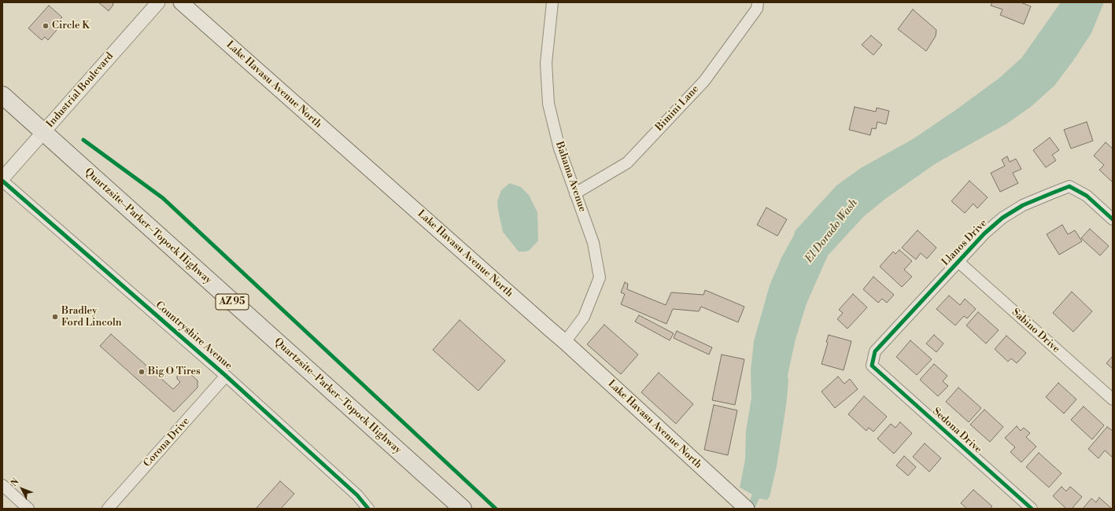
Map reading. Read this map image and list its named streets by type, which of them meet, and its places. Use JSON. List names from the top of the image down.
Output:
{
  "streets": {
    "highway": ["Quartzsite–Parker–Topock Highway", "AZ 95"],
    "main road": ["Lake Havasu Avenue North"],
    "street": [
      "Industrial Boulevard",
      "Bimini Lane",
      "Bahama Avenue",
      "Llanos Drive",
      "Sabino Drive",
      "Countryshire Avenue",
      "Sedona Drive",
      "Corona Drive"
    ]
  },
  "crossings": [
    ["Lake Havasu Avenue North", "Bahama Avenue"],
    ["Industrial Boulevard", "Quartzsite–Parker–Topock Highway"],
    ["Industrial Boulevard", "Countryshire Avenue"],
    ["Bimini Lane", "Bahama Avenue"],
    ["Llanos Drive", "Sabino Drive"],
    ["Llanos Drive", "Sedona Drive"],
    ["Countryshire Avenue", "Corona Drive"]
  ],
  "water": ["El Dorado Wash"],
  "places": ["Circle K", "Bradley Ford Lincoln", "Big O Tires"],
  "north": "top left"
}
